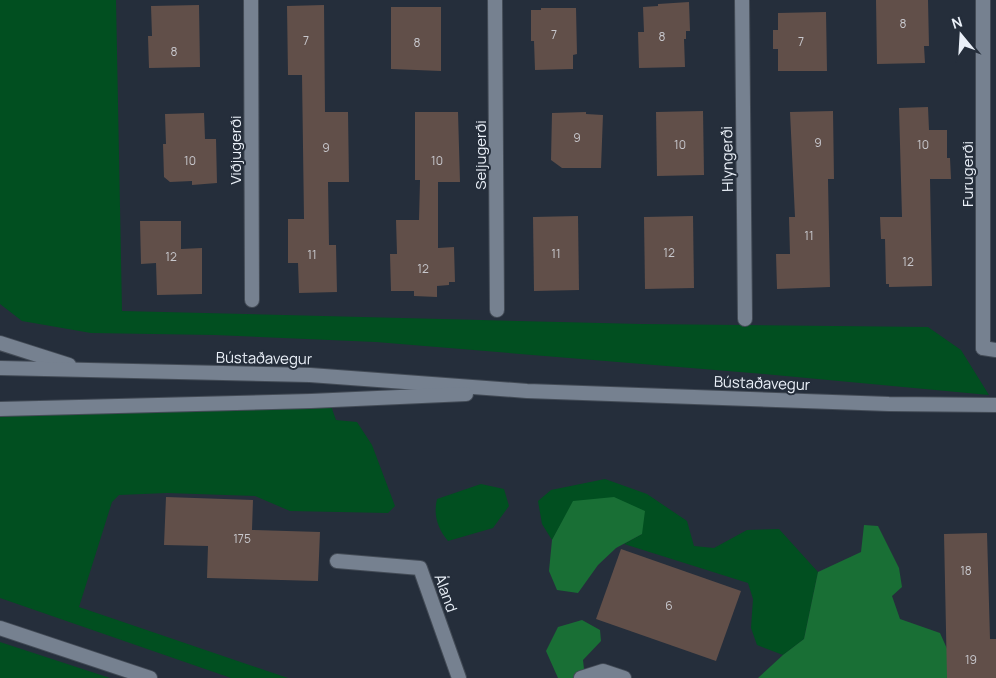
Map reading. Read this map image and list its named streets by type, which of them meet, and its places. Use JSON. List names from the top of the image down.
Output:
{
  "streets": {
    "street": [
      "Viðjugerði",
      "Seljugerði",
      "Hlyngerði",
      "Furugerði",
      "Bústaðavegur",
      "Áland"
    ]
  },
  "house_numbers": [
    "8",
    "7",
    "8",
    "7",
    "7",
    "8",
    "8",
    "9",
    "9",
    "10",
    "10",
    "9",
    "10",
    "10",
    "11",
    "12",
    "11",
    "11",
    "12",
    "12",
    "12",
    "175",
    "18",
    "6",
    "19"
  ],
  "north": "top"
}
